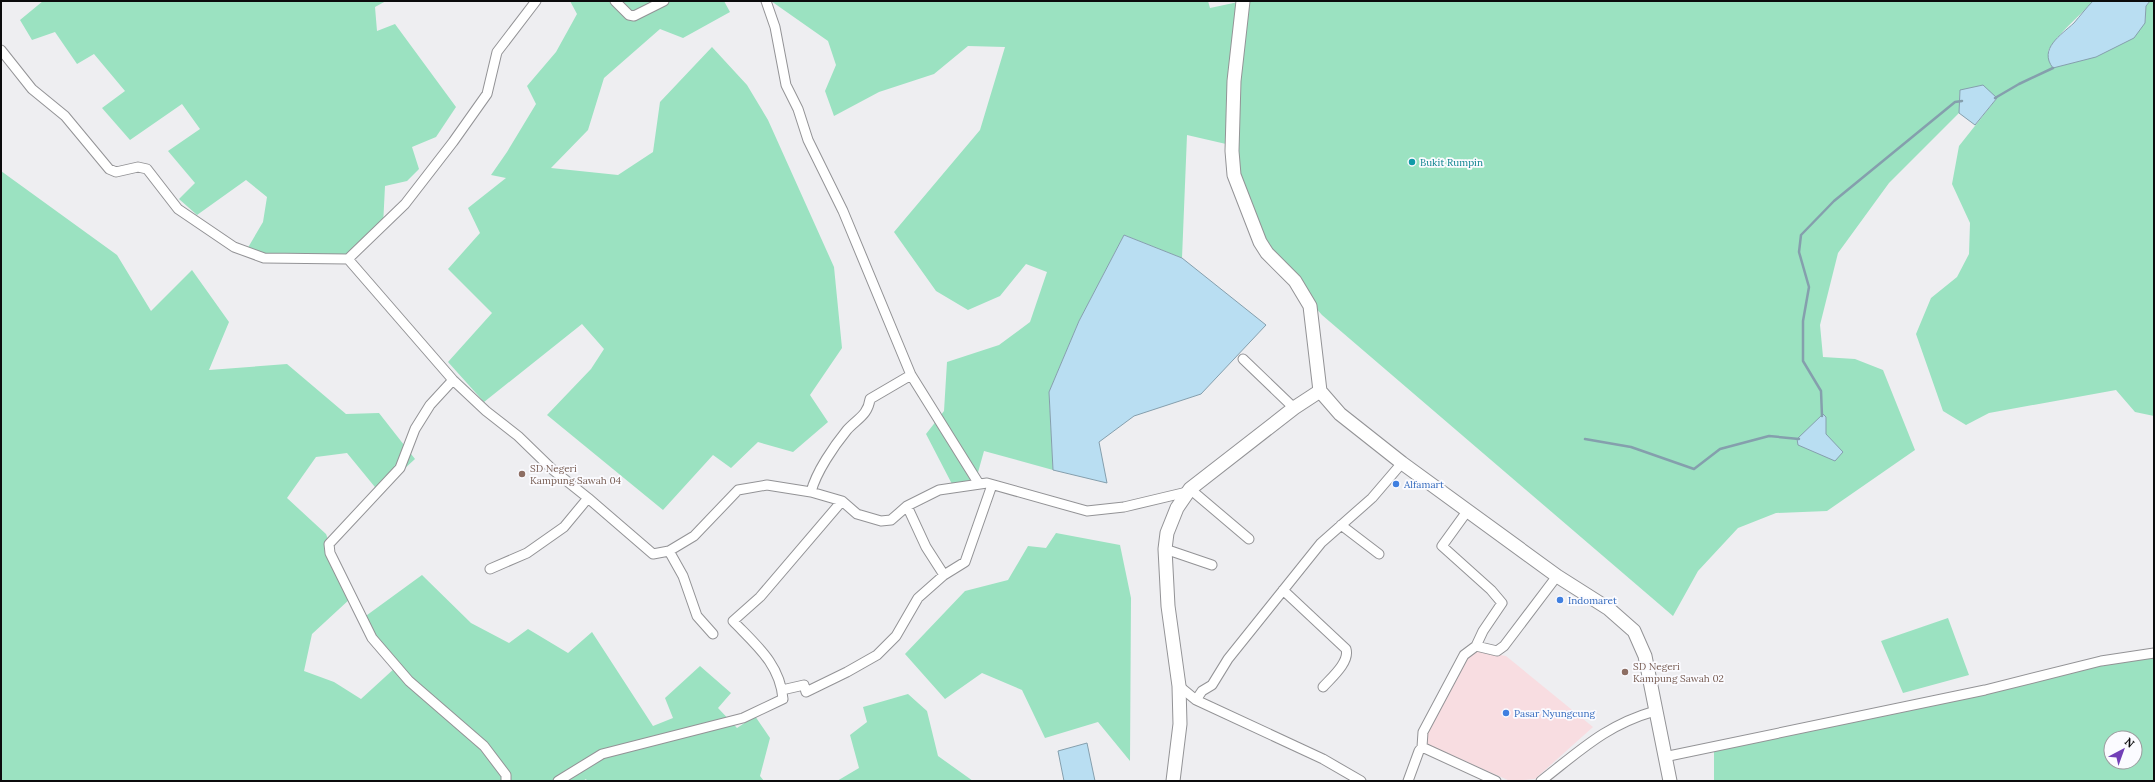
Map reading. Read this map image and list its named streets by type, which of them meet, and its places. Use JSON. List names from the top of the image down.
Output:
{
  "places": [
    "Bukit Rumpin",
    "SD Negeri Kampung Sawah 04",
    "Alfamart",
    "Indomaret",
    "SD Negeri Kampung Sawah 02",
    "Pasar Nyungcung"
  ],
  "north": "top right"
}
